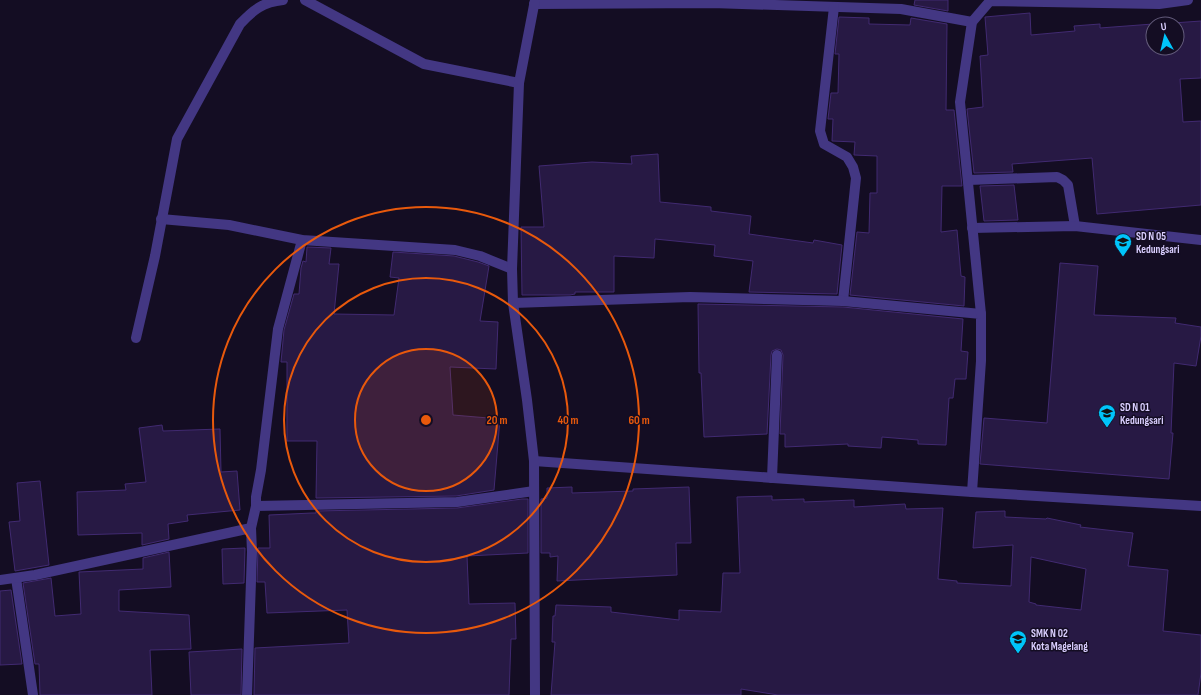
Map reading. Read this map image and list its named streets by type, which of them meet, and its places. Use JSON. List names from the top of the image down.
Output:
{
  "places": {
    "school or university": ["SD N 05 Kedungsari", "SD N 01 Kedungsari", "SMK N 02 Kota Magelang"]
  },
  "north": "top",
  "rings": ["20 m", "40 m", "60 m"]
}
